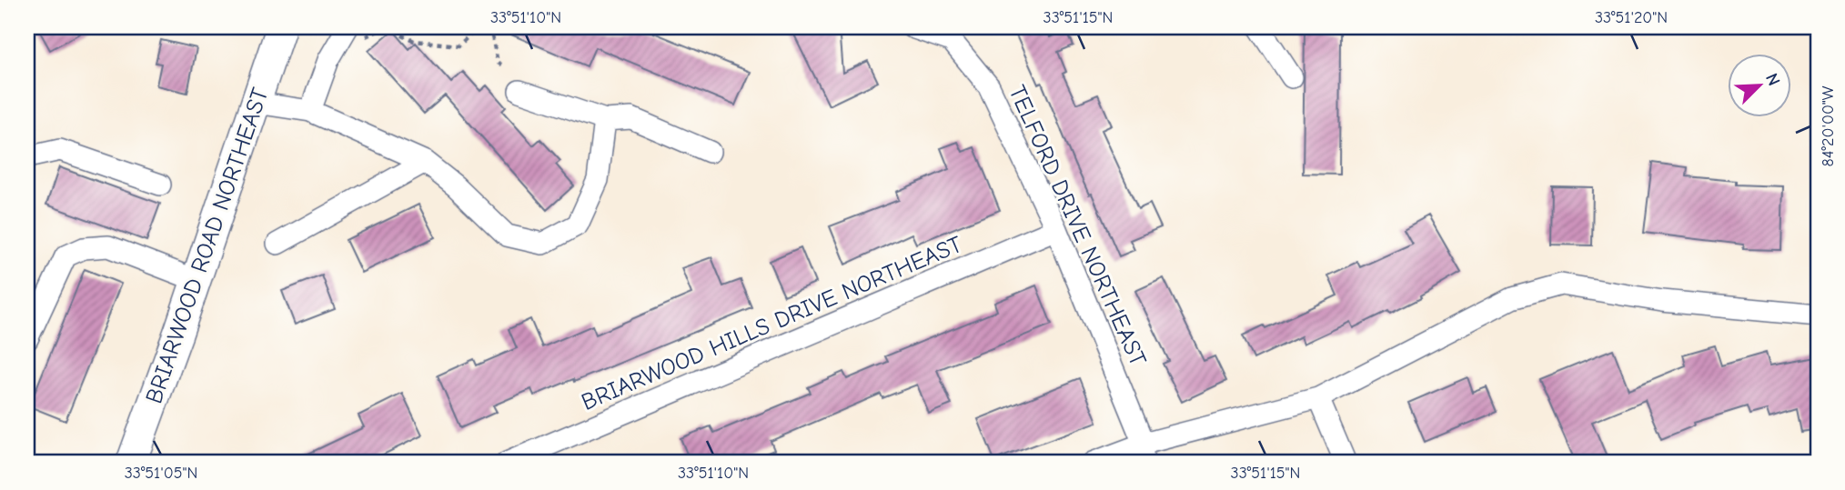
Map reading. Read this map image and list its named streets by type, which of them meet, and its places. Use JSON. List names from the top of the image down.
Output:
{
  "streets": {
    "street": ["TELFORD DRIVE NORTHEAST", "BRIARWOOD ROAD NORTHEAST", "BRIARWOOD HILLS DRIVE NORTHEAST"]
  },
  "crossings": [
    ["TELFORD DRIVE NORTHEAST", "BRIARWOOD HILLS DRIVE NORTHEAST"]
  ],
  "north": "top right",
  "coordinates": [
    "33°51'10\"N",
    "33°51'15\"N",
    "33°51'20\"N",
    "84°20'00\"W",
    "33°51'05\"N"
  ]
}
